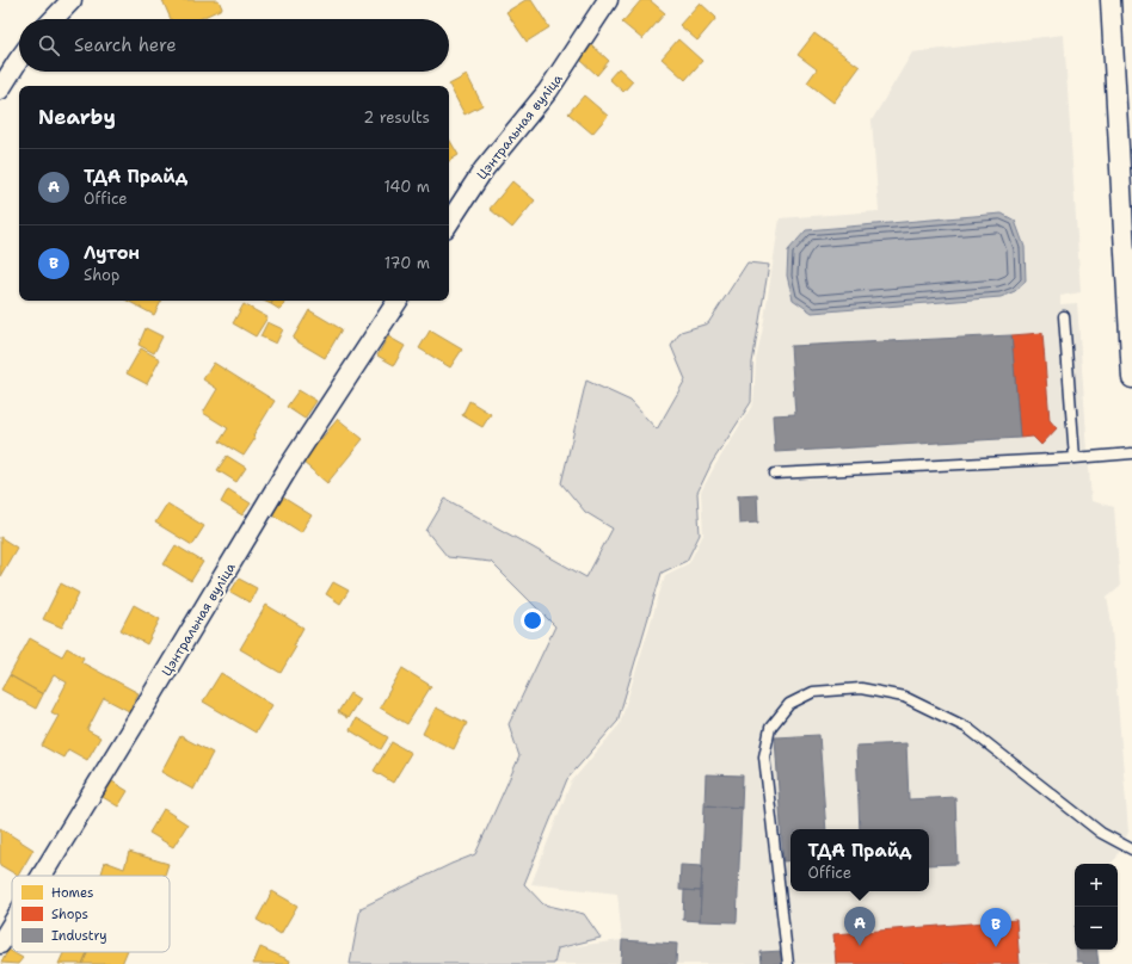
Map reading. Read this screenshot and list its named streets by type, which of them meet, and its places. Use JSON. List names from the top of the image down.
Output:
{
  "streets": {
    "street": ["Цэнтральная вуліца"]
  },
  "legend": ["Homes", "Shops", "Industry"],
  "page": {
    "search": "Search here",
    "heading": ["Nearby", "2 results"],
    "list": [
      {
        "mark": "A",
        "name": "ТДА Прайд",
        "note": "Office",
        "value": "140 m"
      },
      {
        "mark": "B",
        "name": "Лутон",
        "note": "Shop",
        "value": "170 m"
      }
    ],
    "popup": ["ТДА Прайд", "Office"],
    "map_buttons": ["+", "−"],
    "pins": ["A", "B"]
  }
}
